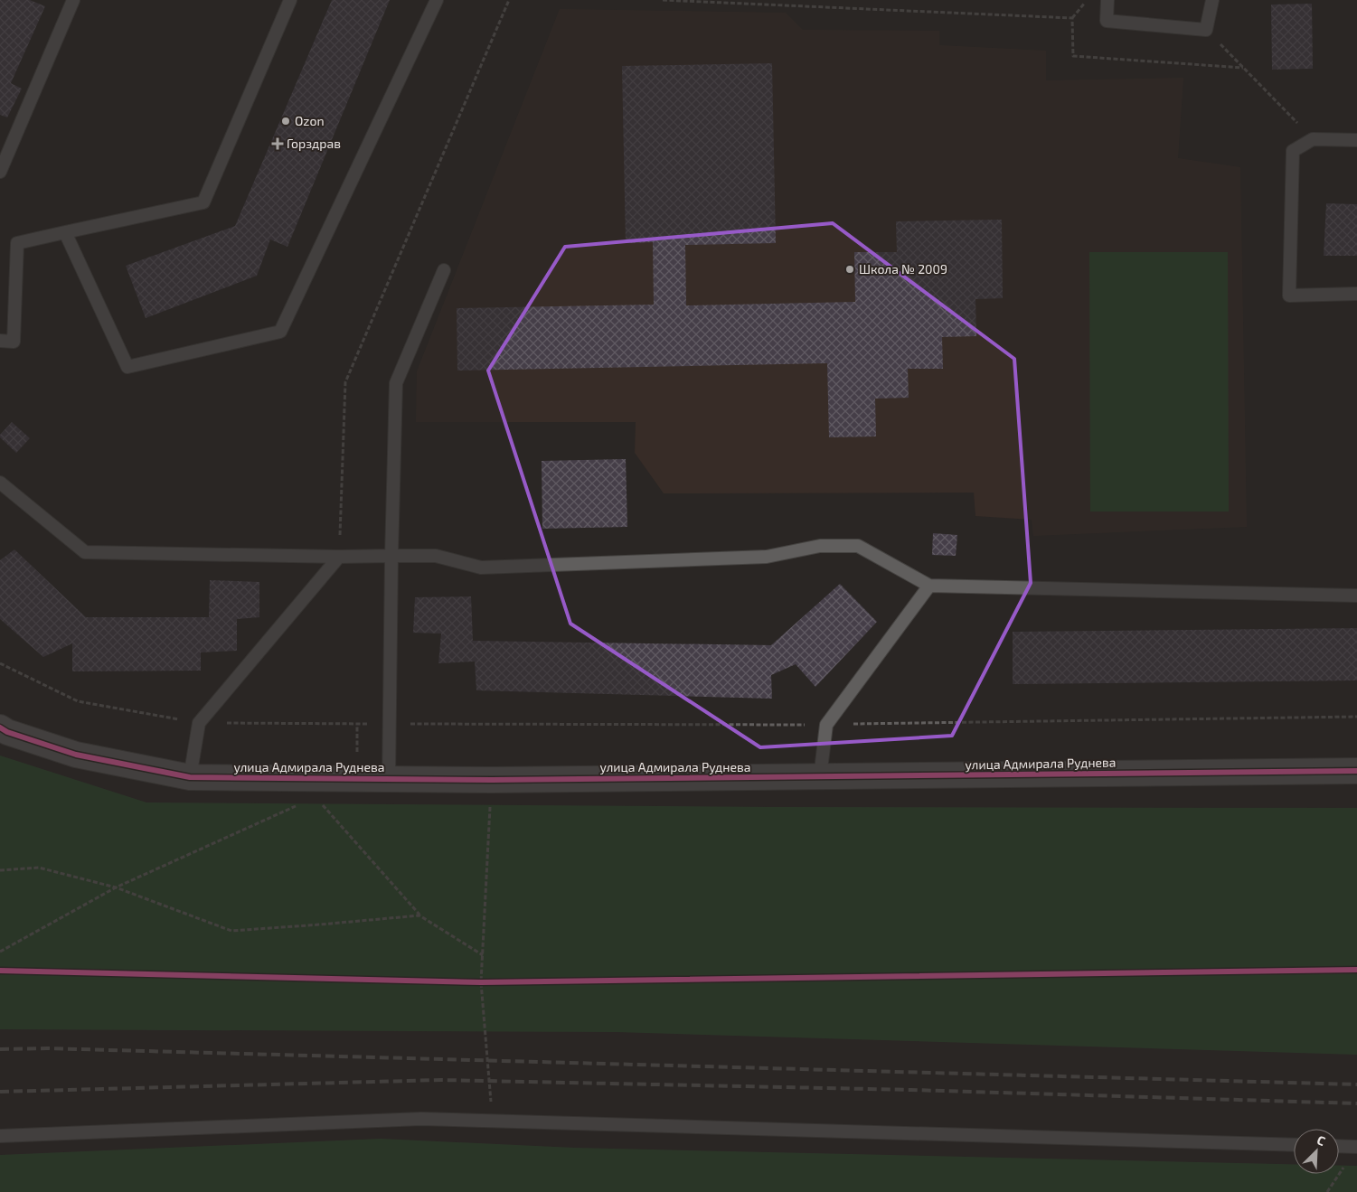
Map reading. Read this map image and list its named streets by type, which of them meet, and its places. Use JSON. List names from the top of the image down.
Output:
{
  "streets": {
    "street": ["улица Адмирала Руднева"]
  },
  "places": {
    "other": ["Ozon", "Школа № 2009"],
    "health": ["Горздрав"]
  },
  "north": "top right"
}
